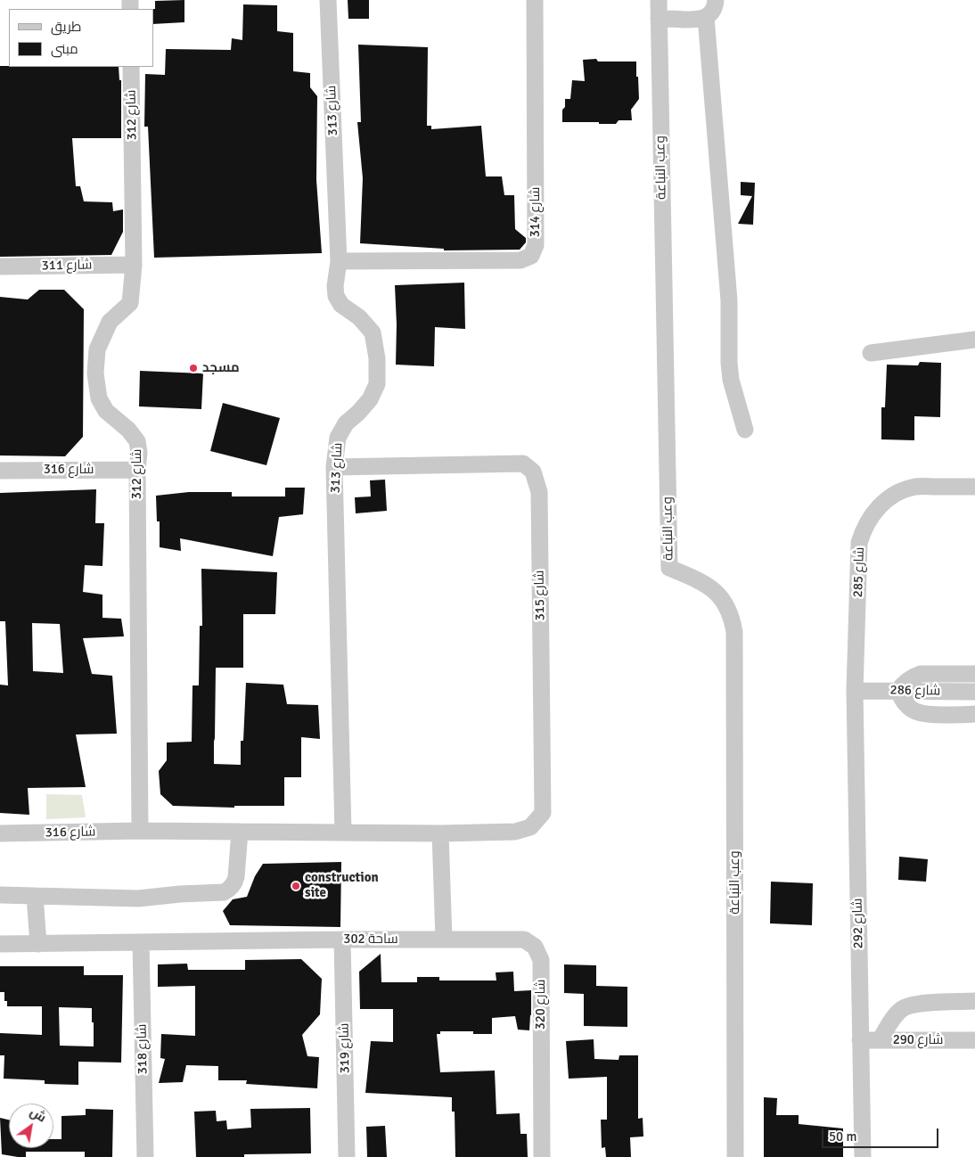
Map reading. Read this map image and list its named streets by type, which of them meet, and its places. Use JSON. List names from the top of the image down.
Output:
{
  "streets": {
    "street": [
      "شارع 313",
      "شارع 312",
      "وعب النباعة",
      "شارع 314",
      "شارع 311",
      "شارع 316",
      "شارع 285",
      "شارع 315",
      "شارع 286",
      "شارع 292",
      "ساحة 302",
      "شارع 320",
      "شارع 290",
      "شارع 319",
      "شارع 318"
    ]
  },
  "crossings": [
    ["شارع 313", "شارع 314"],
    ["شارع 313", "شارع 315"],
    ["شارع 312", "شارع 311"],
    ["شارع 312", "شارع 316"],
    ["شارع 285", "شارع 286"],
    ["شارع 285", "شارع 292"],
    ["شارع 286", "شارع 292"],
    ["شارع 292", "شارع 290"],
    ["ساحة 302", "شارع 320"],
    ["ساحة 302", "شارع 319"],
    ["ساحة 302", "شارع 318"]
  ],
  "places": ["مسجد", "construction site"],
  "legend": ["طريق", "مبنى"],
  "scale_bar": "50 m",
  "north": "top right"
}
